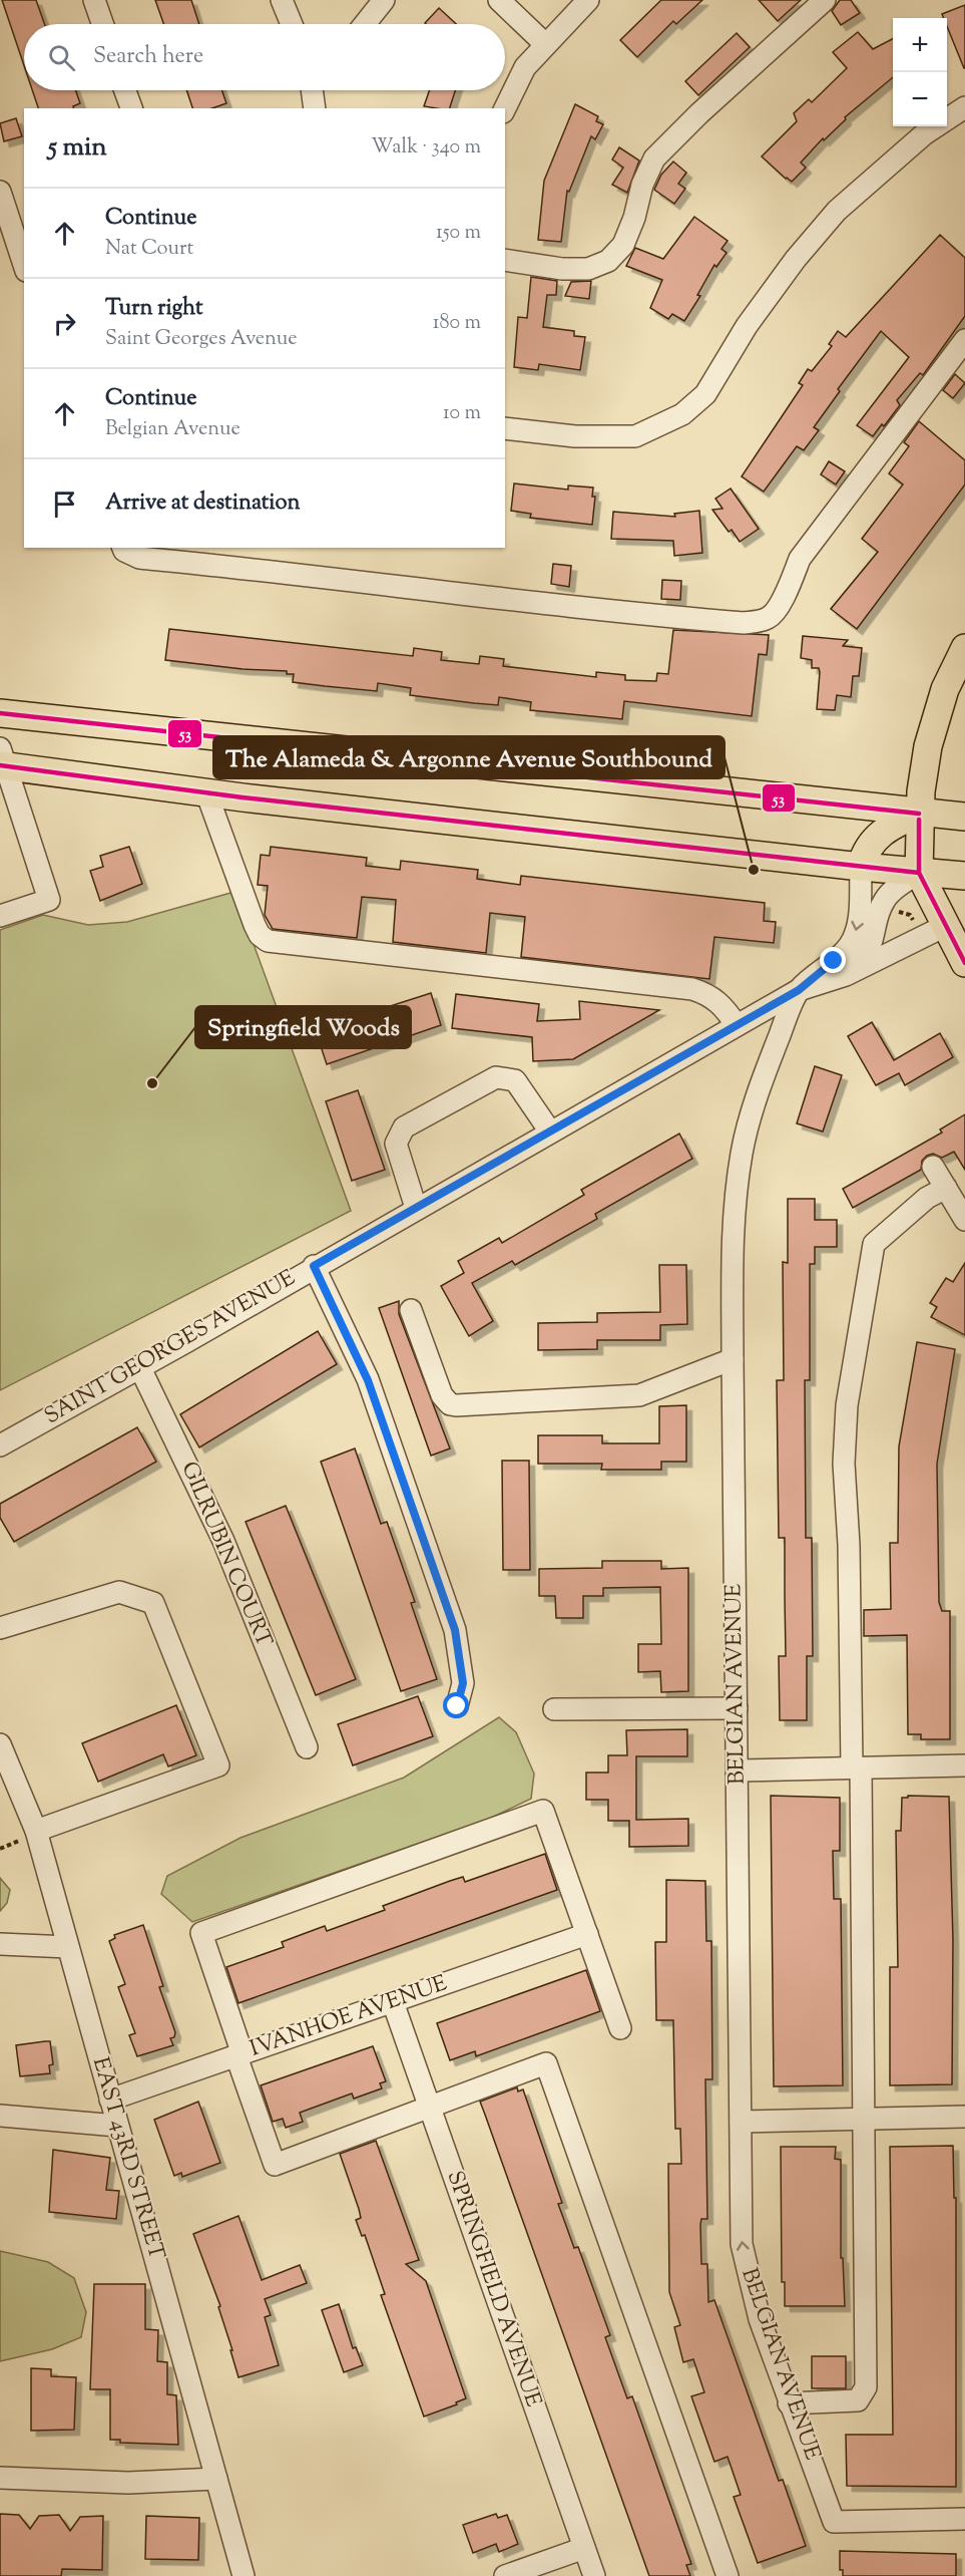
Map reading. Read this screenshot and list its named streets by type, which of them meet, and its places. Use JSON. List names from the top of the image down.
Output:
{
  "streets": {
    "street": [
      "SAINT GEORGES AVENUE",
      "GILRUBIN COURT",
      "BELGIAN AVENUE",
      "IVANHOE AVENUE",
      "EAST 43RD STREET",
      "SPRINGFIELD AVENUE"
    ]
  },
  "crossings": [
    ["SAINT GEORGES AVENUE", "GILRUBIN COURT"],
    ["SAINT GEORGES AVENUE", "BELGIAN AVENUE"],
    ["IVANHOE AVENUE", "EAST 43RD STREET"],
    ["IVANHOE AVENUE", "SPRINGFIELD AVENUE"]
  ],
  "places": ["The Alameda & Argonne Avenue Southbound", "Springfield Woods"],
  "lines": ["transit line 53"],
  "page": {
    "map_buttons": ["+", "−"],
    "search": "Search here",
    "heading": ["5 min", "Walk · 340 m"],
    "list": [
      ["Continue", "Nat Court", "150 m"],
      ["Turn right", "Saint Georges Avenue", "180 m"],
      ["Continue", "Belgian Avenue", "10 m"],
      "Arrive at destination"
    ]
  }
}
